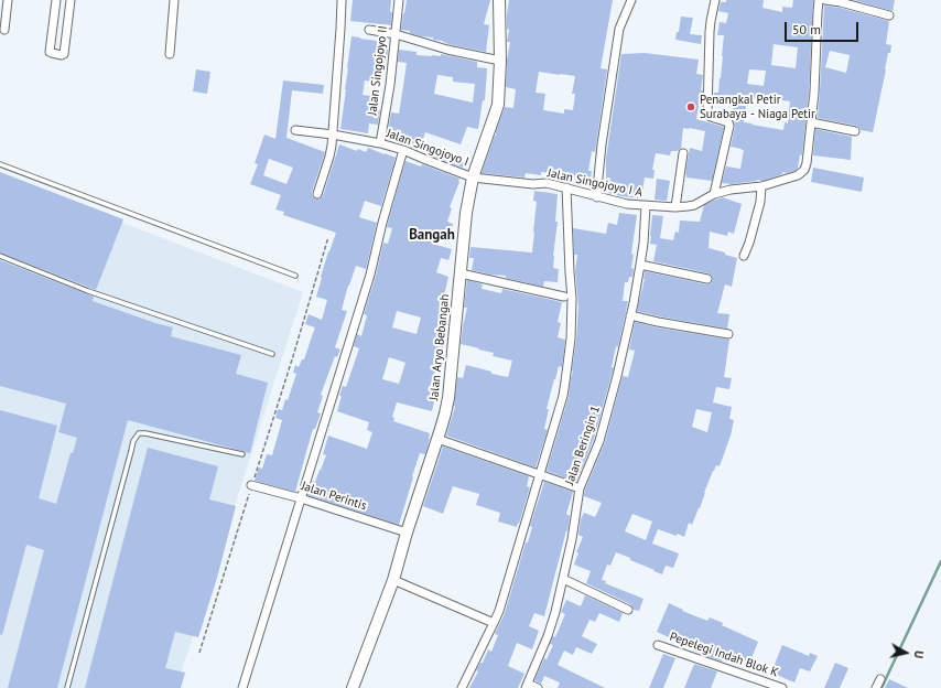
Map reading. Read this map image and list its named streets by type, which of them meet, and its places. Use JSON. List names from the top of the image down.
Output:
{
  "streets": {
    "street": [
      "Jalan Singojoyo II",
      "Jalan Singojoyo I",
      "Jalan Singojoyo I A",
      "Jalan Aryo Bebangah",
      "Jalan Beringin 1",
      "Jalan Perintis",
      "Pepelegi Indah Blok K"
    ]
  },
  "crossings": [
    ["Jalan Singojoyo II", "Jalan Singojoyo I"],
    ["Jalan Singojoyo I", "Jalan Singojoyo I A"],
    ["Jalan Singojoyo I", "Jalan Aryo Bebangah"],
    ["Jalan Singojoyo I A", "Jalan Aryo Bebangah"],
    ["Jalan Singojoyo I A", "Jalan Beringin 1"],
    ["Jalan Aryo Bebangah", "Jalan Perintis"]
  ],
  "districts": ["Bangah"],
  "places": ["Penangkal Petir Surabaya - Niaga Petir"],
  "scale_bar": "50 m",
  "north": "right"
}
